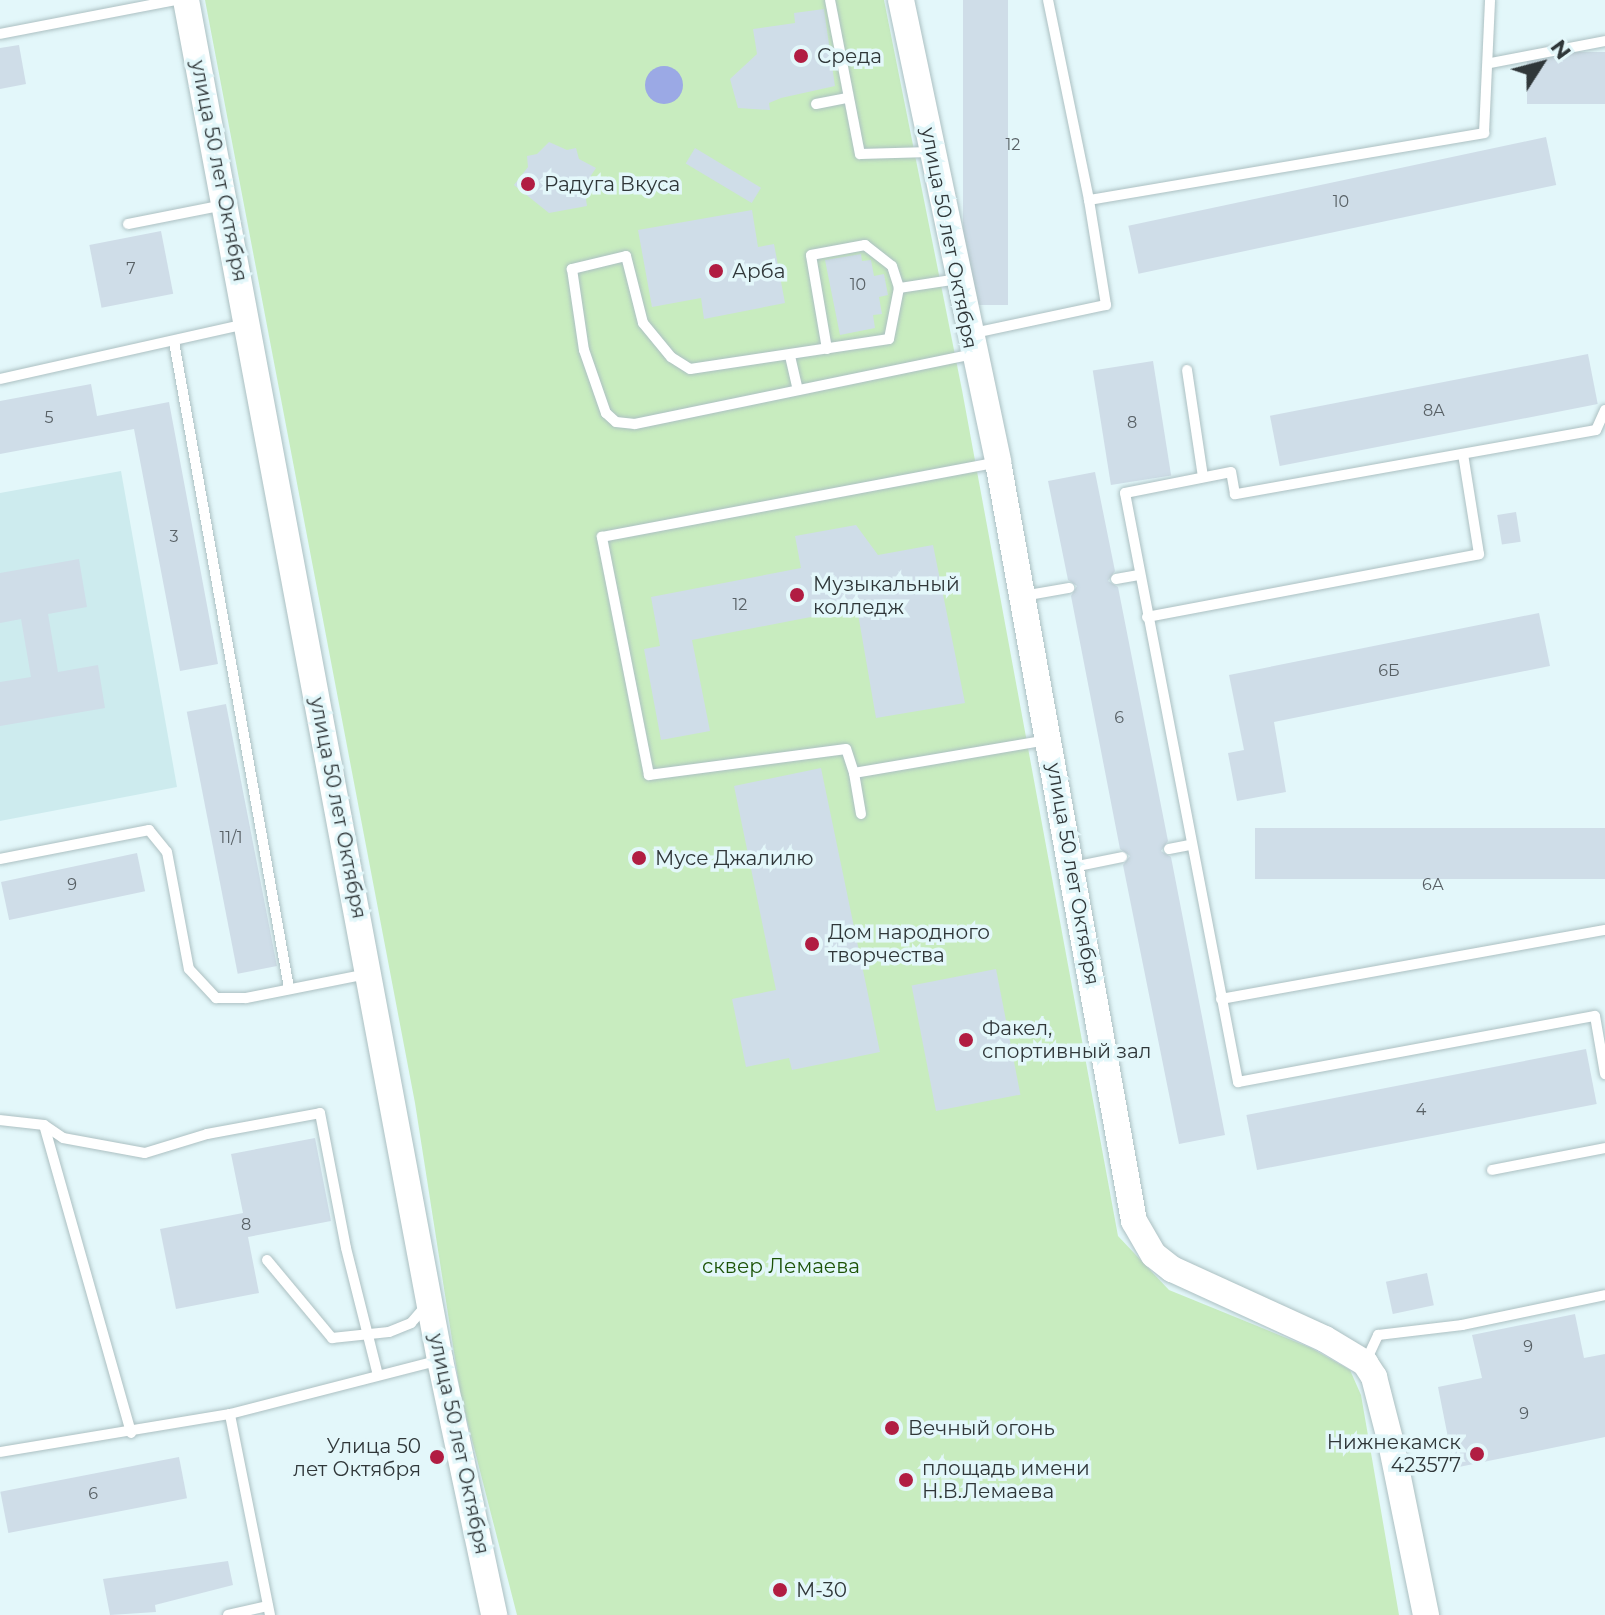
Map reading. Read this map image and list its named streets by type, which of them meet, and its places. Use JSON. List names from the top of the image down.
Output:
{
  "streets": {
    "street": ["улица 50 лет Октября"]
  },
  "parks": ["сквер Лемаева"],
  "places": [
    "Среда",
    "Радуга Вкуса",
    "Арба",
    "Музыкальный колледж",
    "Мусе Джалилю",
    "Дом народного творчества",
    "Факел, спортивный зал",
    "Вечный огонь",
    "Нижнекамск 423577",
    "Улица 50 лет Октября",
    "площадь имени Н.В.Лемаева",
    "М-30"
  ],
  "house_numbers": [
    "12",
    "10",
    "7",
    "10",
    "8А",
    "5",
    "8",
    "3",
    "12",
    "6Б",
    "6",
    "11/1",
    "9",
    "6А",
    "4",
    "8",
    "9",
    "9",
    "6"
  ],
  "north": "top right"
}
